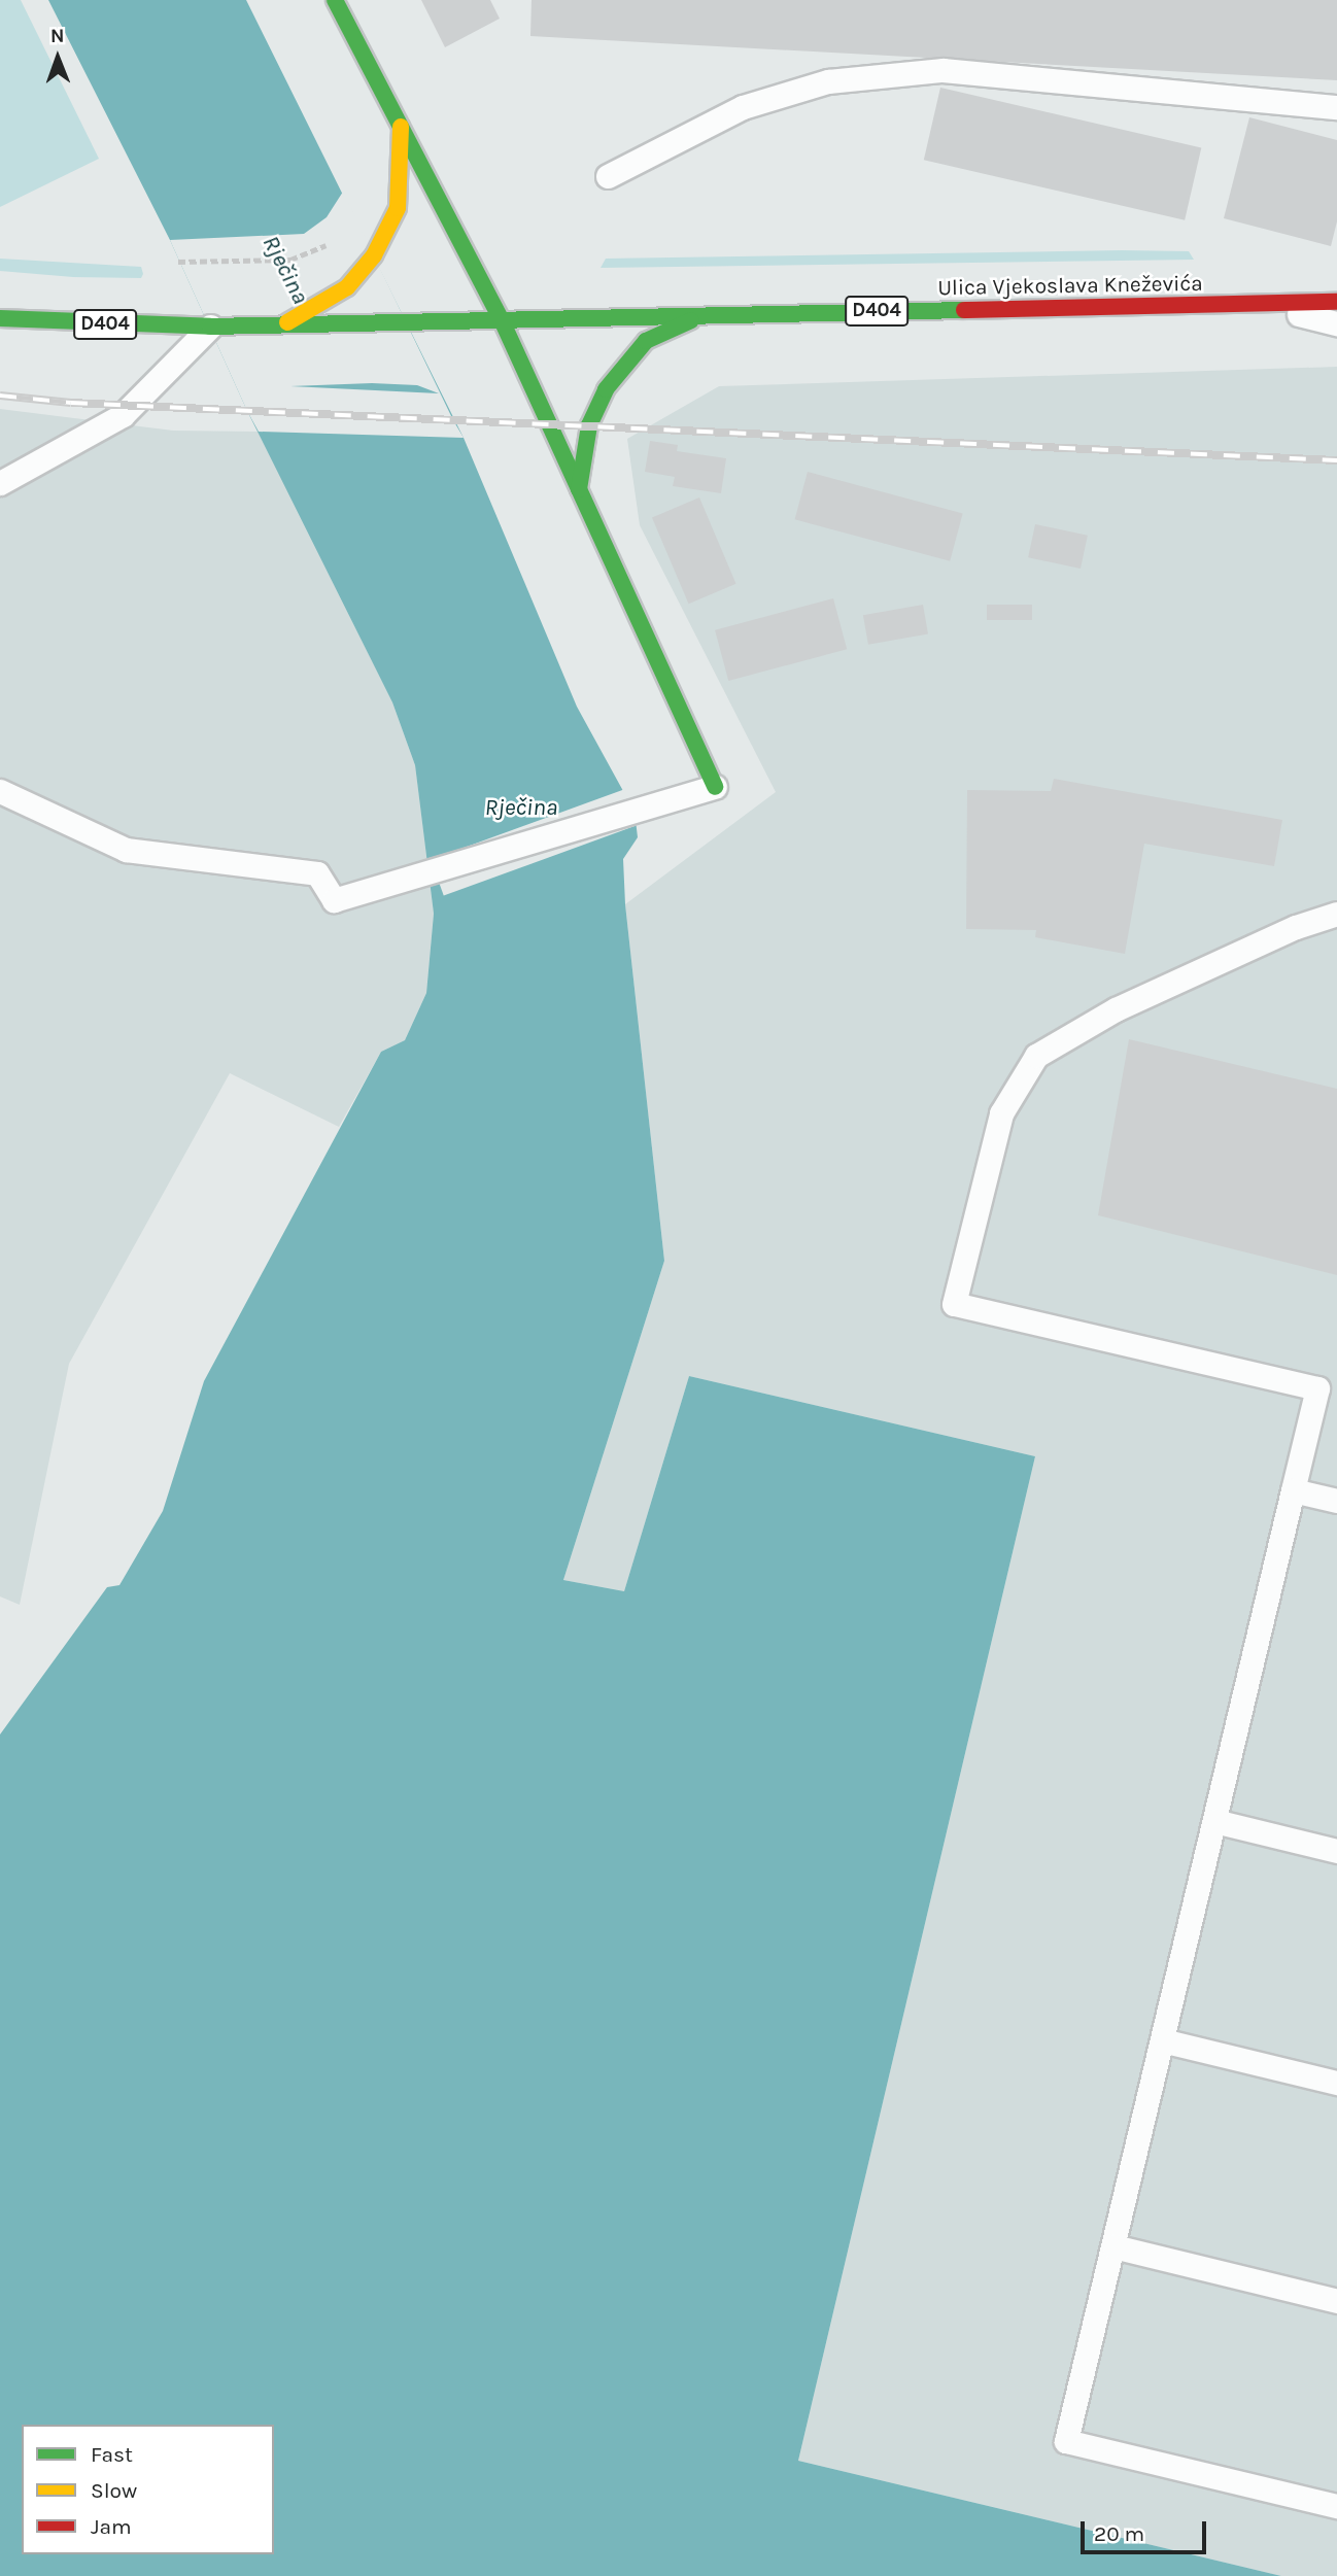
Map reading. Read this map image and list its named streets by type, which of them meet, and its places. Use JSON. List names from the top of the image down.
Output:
{
  "streets": {
    "main road": ["Ulica Vjekoslava Kneževića", "D404"]
  },
  "crossings": [
    ["Ulica Vjekoslava Kneževića", "D404"]
  ],
  "water": ["Rječina"],
  "legend": ["Fast", "Slow", "Jam"],
  "scale_bar": "20 m",
  "north": "top"
}
